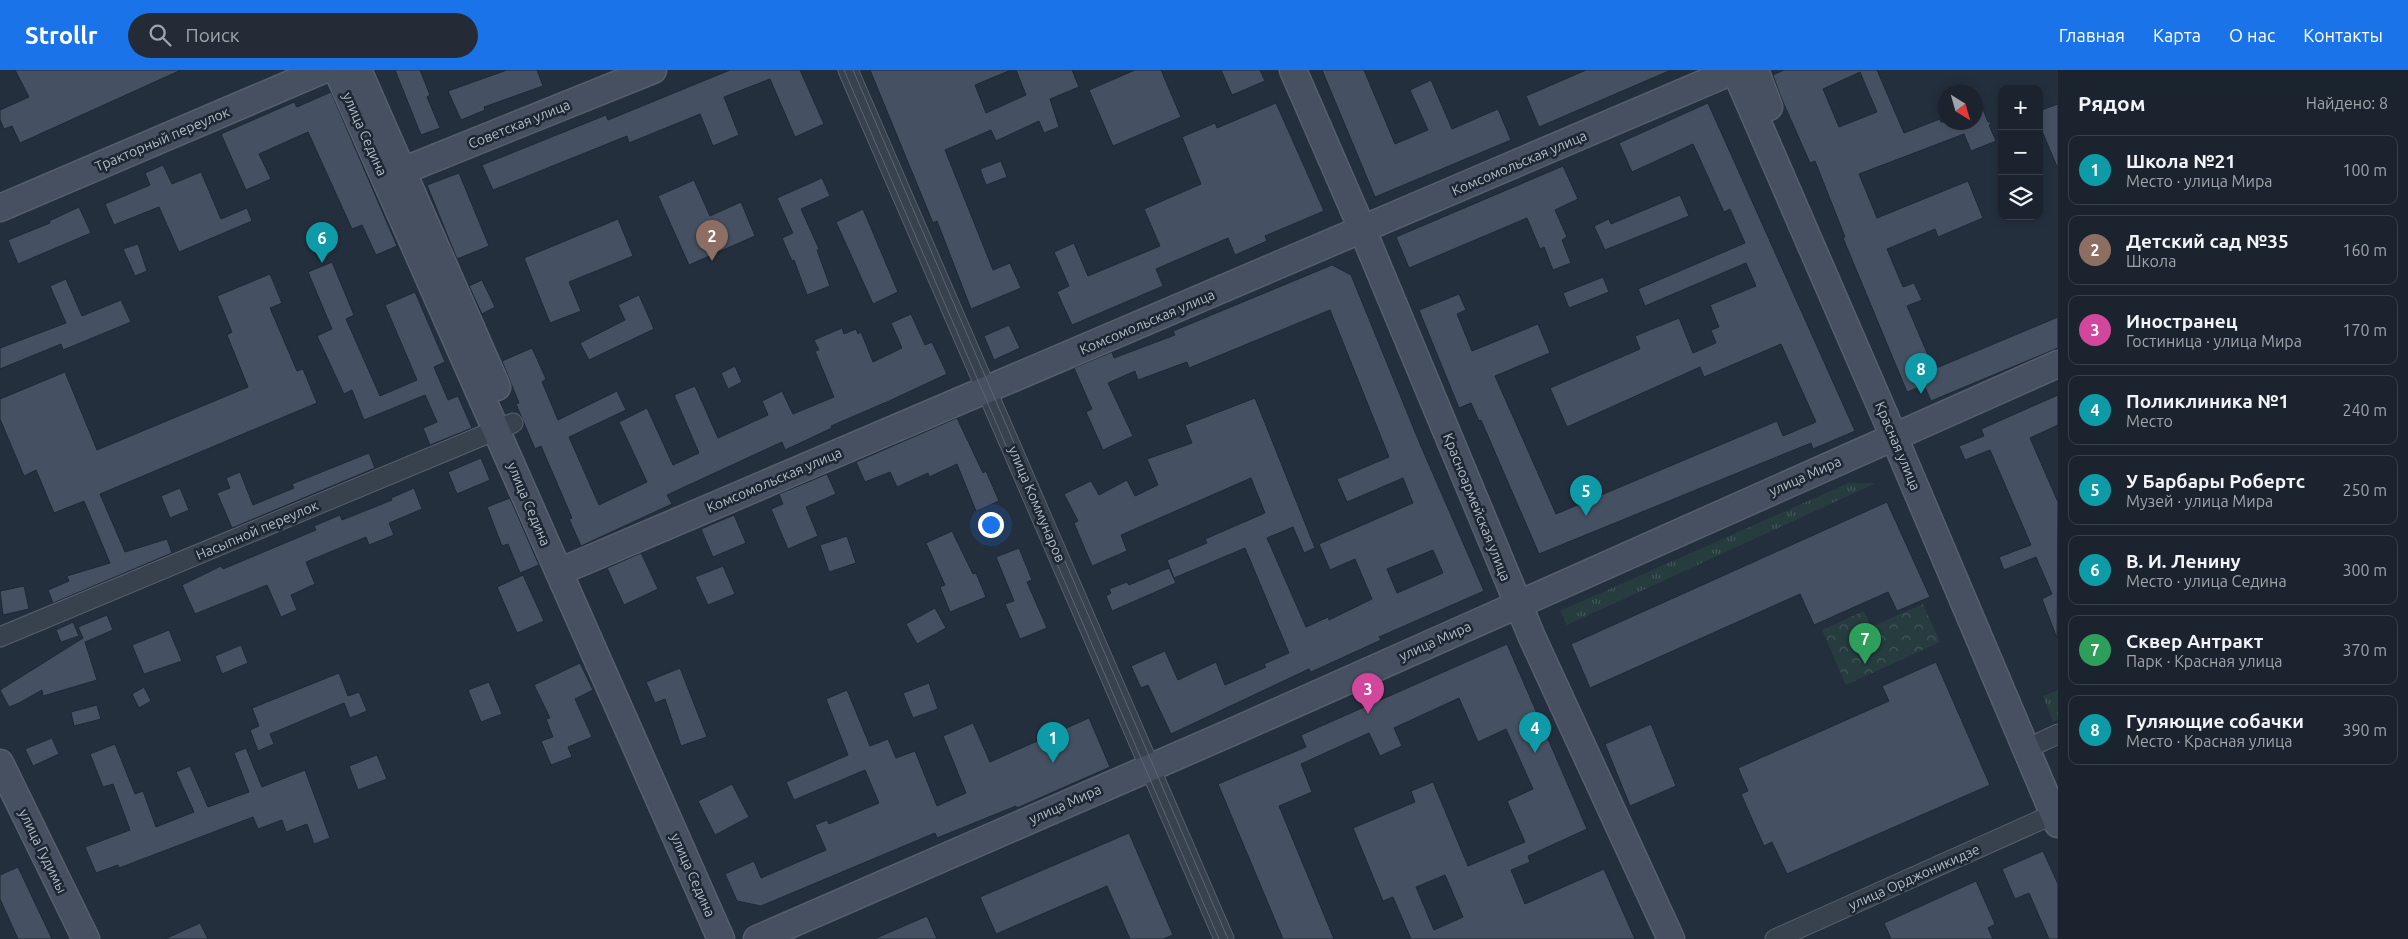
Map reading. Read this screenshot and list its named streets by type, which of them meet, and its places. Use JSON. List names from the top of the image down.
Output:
{
  "streets": {
    "street": [
      "Советская улица",
      "улица Седина",
      "Тракторный переулок",
      "Комсомольская улица",
      "Красная улица",
      "улица Мира",
      "улица Коммунаров",
      "Красноармейская улица",
      "Насыпной переулок",
      "улица Гудимы",
      "улица Орджоникидзе"
    ]
  },
  "crossings": [
    ["Советская улица", "улица Седина"],
    ["улица Седина", "Комсомольская улица"],
    ["улица Седина", "Насыпной переулок"],
    ["Комсомольская улица", "Красная улица"],
    ["Комсомольская улица", "улица Коммунаров"],
    ["Комсомольская улица", "Красноармейская улица"],
    ["Красная улица", "улица Мира"],
    ["Красная улица", "улица Орджоникидзе"],
    ["улица Мира", "улица Коммунаров"],
    ["улица Мира", "Красноармейская улица"]
  ],
  "north": "bottom right",
  "page": {
    "header": "Strollr",
    "search": "Поиск",
    "nav": [
      "Главная",
      "Карта",
      "О нас",
      "Контакты"
    ],
    "heading": ["Рядом", "Найдено: 8"],
    "map_buttons": ["+", "−"],
    "list": [
      {
        "mark": "1",
        "name": "Школа №21",
        "note": "Место · улица Мира",
        "value": "100 m"
      },
      {
        "mark": "2",
        "name": "Детский сад №35",
        "note": "Школа",
        "value": "160 m"
      },
      {
        "mark": "3",
        "name": "Иностранец",
        "note": "Гостиница · улица Мира",
        "value": "170 m"
      },
      {
        "mark": "4",
        "name": "Поликлиника №1",
        "note": "Место",
        "value": "240 m"
      },
      {
        "mark": "5",
        "name": "У Барбары Робертс",
        "note": "Музей · улица Мира",
        "value": "250 m"
      },
      {
        "mark": "6",
        "name": "В. И. Ленину",
        "note": "Место · улица Седина",
        "value": "300 m"
      },
      {
        "mark": "7",
        "name": "Сквер Антракт",
        "note": "Парк · Красная улица",
        "value": "370 m"
      },
      {
        "mark": "8",
        "name": "Гуляющие собачки",
        "note": "Место · Красная улица",
        "value": "390 m"
      }
    ],
    "pins": [
      "2",
      "6",
      "8",
      "5",
      "7",
      "3",
      "4",
      "1"
    ]
  }
}
